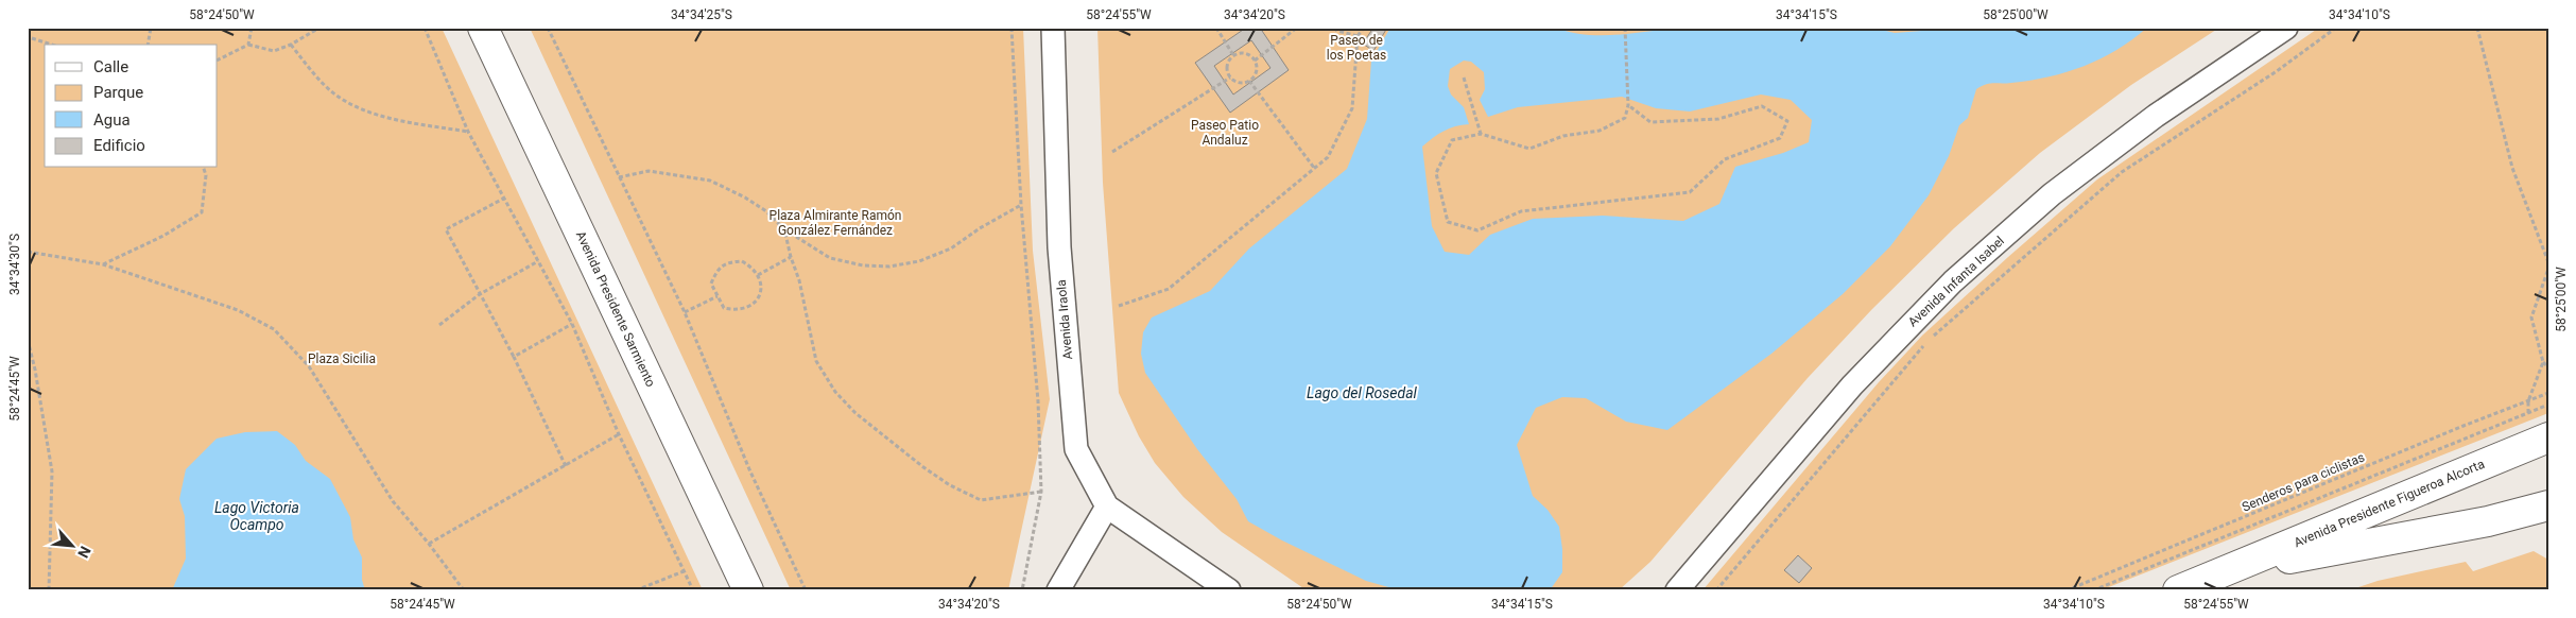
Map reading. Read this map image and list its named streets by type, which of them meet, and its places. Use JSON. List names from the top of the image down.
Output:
{
  "streets": {
    "main road": ["Avenida Presidente Sarmiento", "Avenida Presidente Figueroa Alcorta"],
    "street": ["Avenida Infanta Isabel", "Avenida Iraola"],
    "path": ["Senderos para ciclistas"]
  },
  "water": ["Lago del Rosedal", "Lago Victoria Ocampo"],
  "parks": [
    "Paseo de los Poetas",
    "Paseo Patio Andaluz",
    "Plaza Almirante Ramón González Fernández",
    "Plaza Sicilia"
  ],
  "legend": [
    "Calle",
    "Parque",
    "Agua",
    "Edificio"
  ],
  "north": "bottom right",
  "coordinates": [
    "58°24'50\"W",
    "34°34'25\"S",
    "58°24'55\"W",
    "34°34'20\"S",
    "34°34'15\"S",
    "58°25'00\"W",
    "34°34'10\"S",
    "34°34'30\"S",
    "58°24'45\"W"
  ]
}
